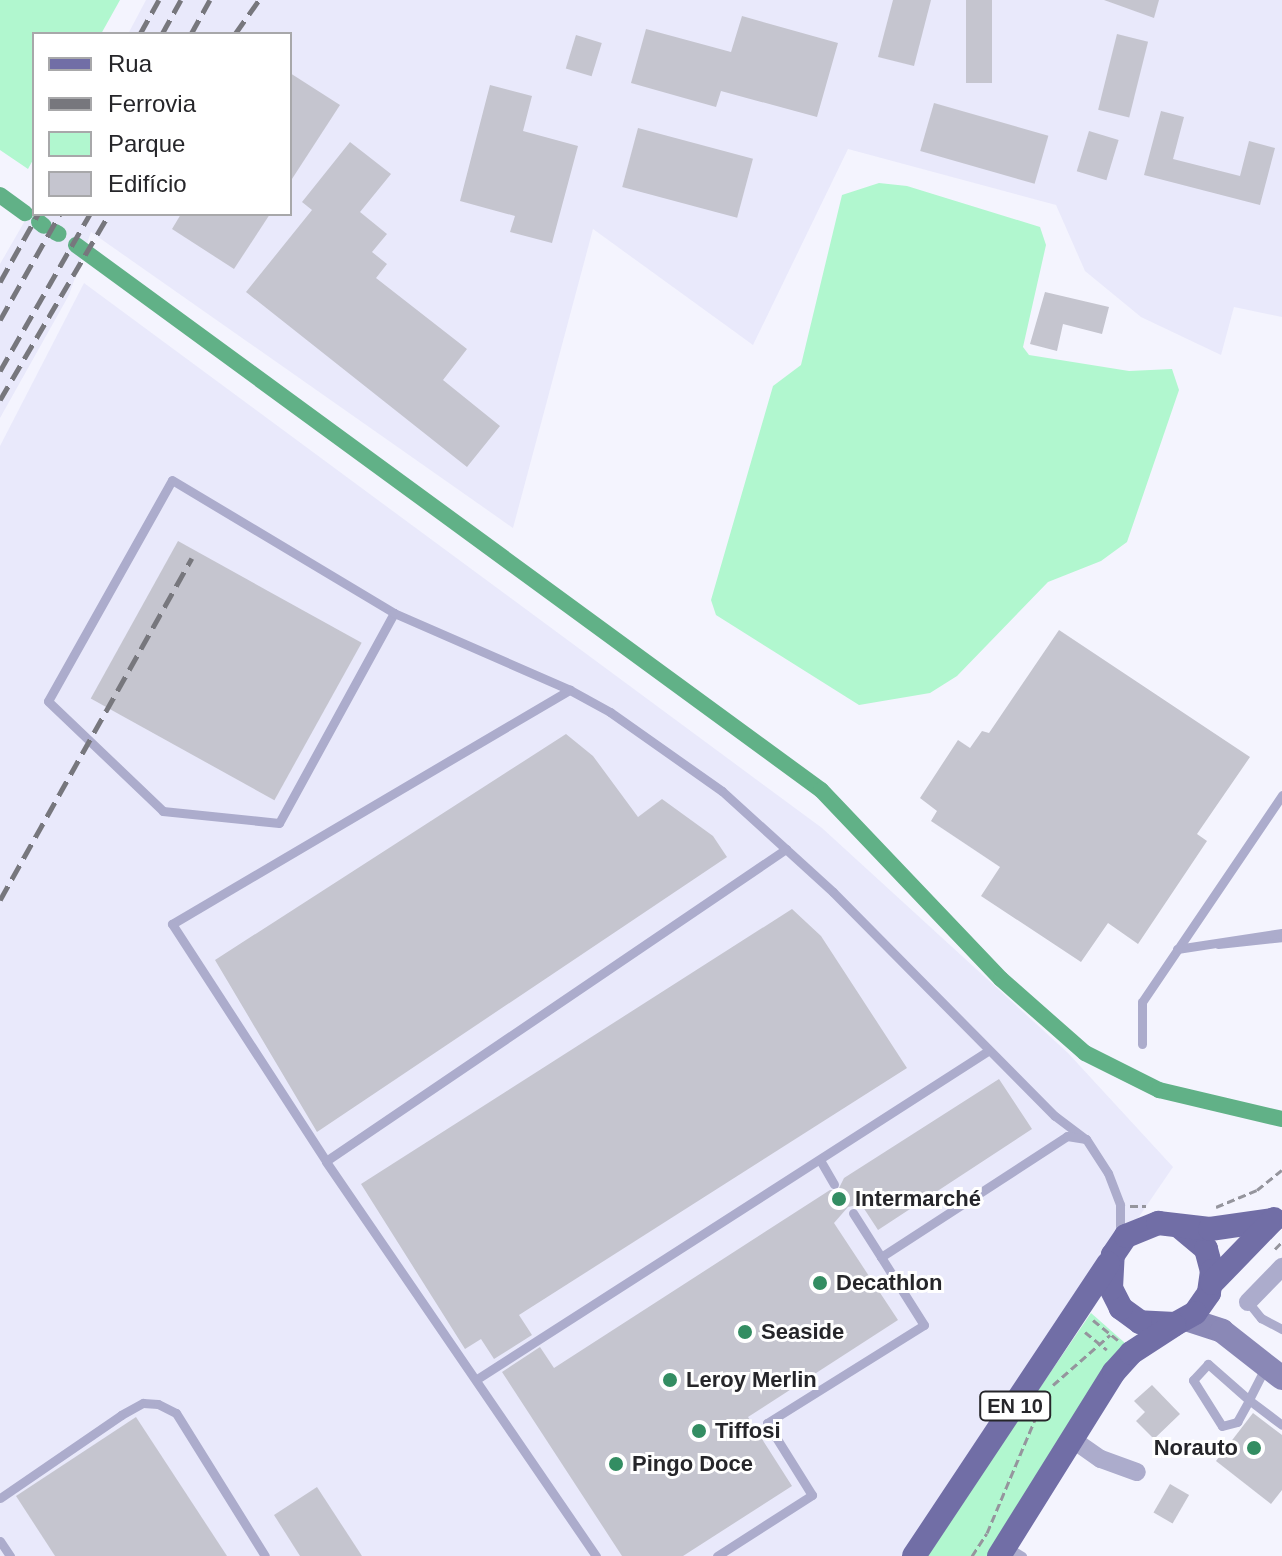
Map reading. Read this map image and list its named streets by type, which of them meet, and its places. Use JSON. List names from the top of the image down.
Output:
{
  "streets": {
    "main road": ["EN 10"]
  },
  "places": [
    "Intermarché",
    "Decathlon",
    "Seaside",
    "Leroy Merlin",
    "Tiffosi",
    "Norauto",
    "Pingo Doce"
  ],
  "legend": [
    "Rua",
    "Ferrovia",
    "Parque",
    "Edifício"
  ]
}
